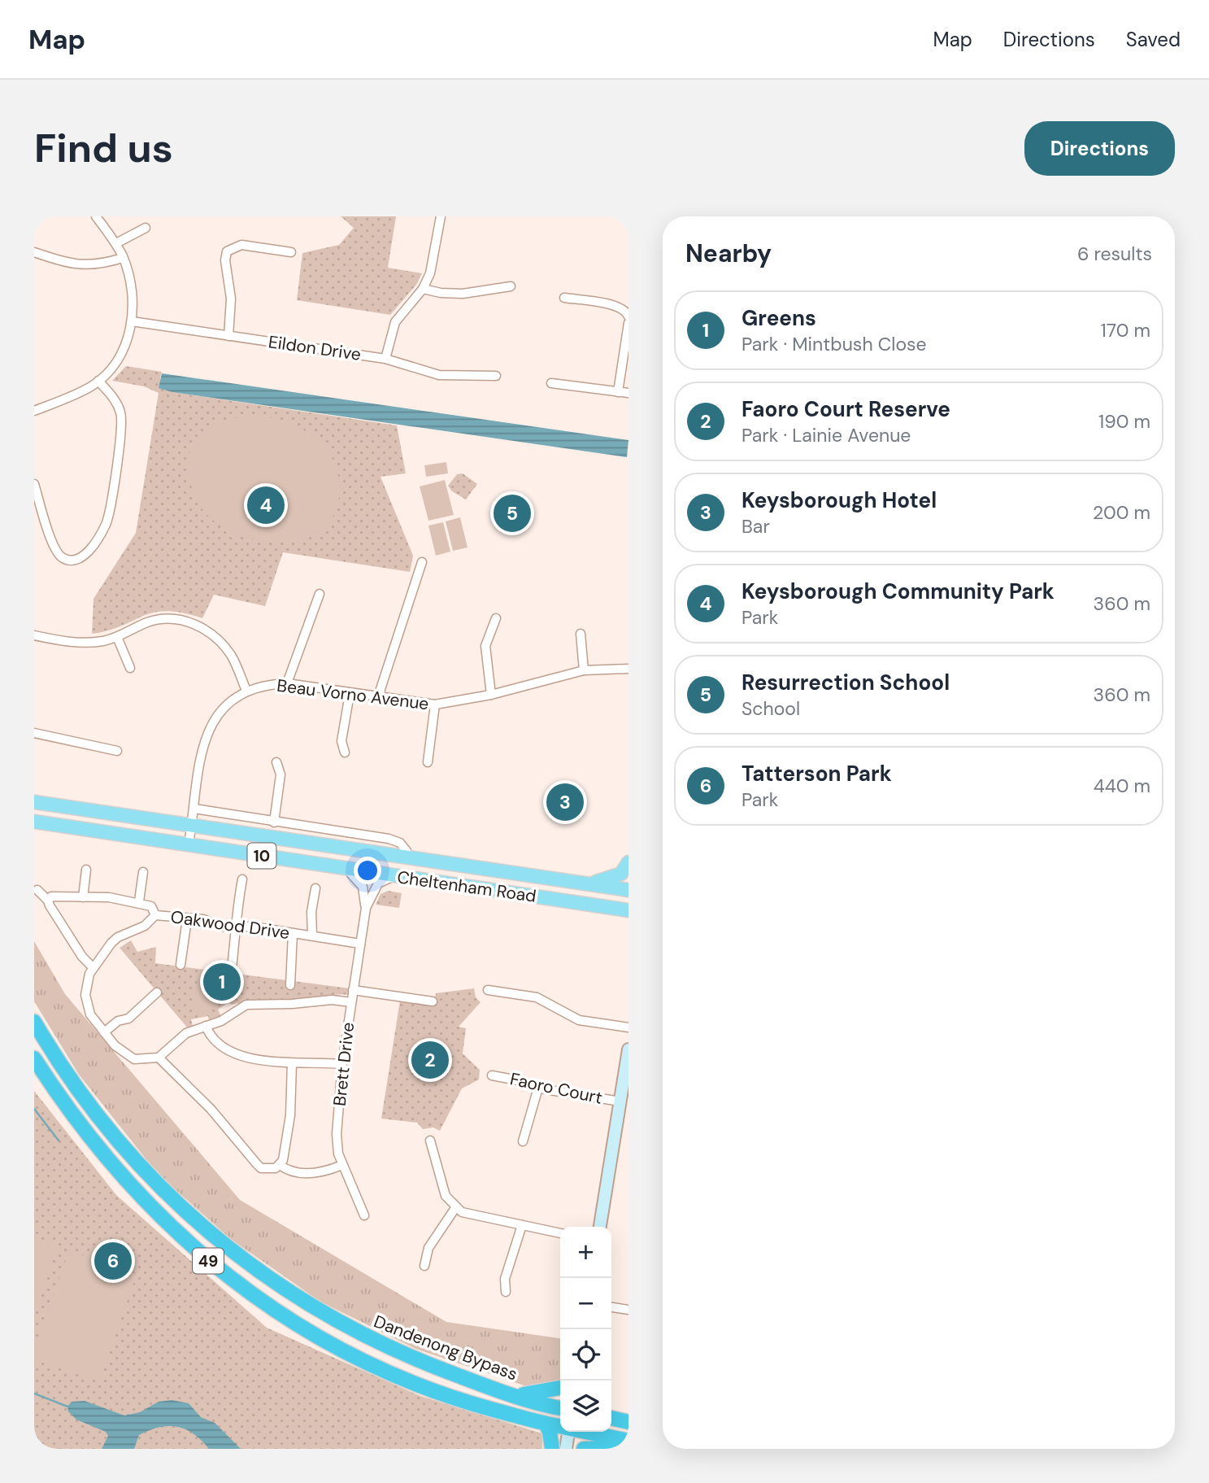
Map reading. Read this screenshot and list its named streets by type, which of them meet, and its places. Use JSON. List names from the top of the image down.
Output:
{
  "streets": {
    "highway": ["49", "Dandenong Bypass"],
    "main road": ["10", "Cheltenham Road"],
    "street": [
      "Eildon Drive",
      "Beau Vorno Avenue",
      "Oakwood Drive",
      "Brett Drive",
      "Faoro Court"
    ]
  },
  "crossings": [
    ["Beau Vorno Avenue", "Cheltenham Road"],
    ["Cheltenham Road", "Brett Drive"],
    ["Oakwood Drive", "Brett Drive"]
  ],
  "page": {
    "header": "Map",
    "nav": ["Map", "Directions", "Saved"],
    "buttons": "Directions",
    "title": "Find us",
    "heading": ["Nearby", "6 results"],
    "list": [
      {
        "mark": "1",
        "name": "Greens",
        "note": "Park · Mintbush Close",
        "value": "170 m"
      },
      {
        "mark": "2",
        "name": "Faoro Court Reserve",
        "note": "Park · Lainie Avenue",
        "value": "190 m"
      },
      {
        "mark": "3",
        "name": "Keysborough Hotel",
        "note": "Bar",
        "value": "200 m"
      },
      {
        "mark": "4",
        "name": "Keysborough Community Park",
        "note": "Park",
        "value": "360 m"
      },
      {
        "mark": "5",
        "name": "Resurrection School",
        "note": "School",
        "value": "360 m"
      },
      {
        "mark": "6",
        "name": "Tatterson Park",
        "note": "Park",
        "value": "440 m"
      }
    ],
    "pins": [
      "4",
      "5",
      "3",
      "1",
      "2",
      "6"
    ],
    "map_buttons": ["+", "−"]
  }
}
